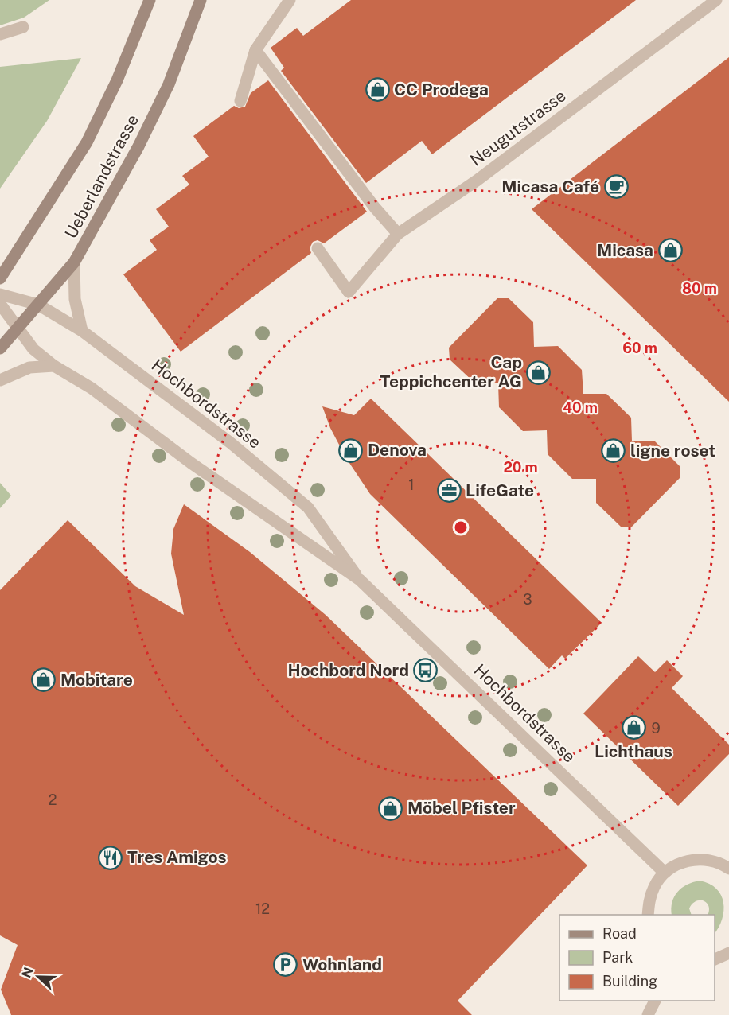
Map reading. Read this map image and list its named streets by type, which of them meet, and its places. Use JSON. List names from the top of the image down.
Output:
{
  "streets": {
    "main road": ["Ueberlandstrasse"],
    "street": ["Neugutstrasse", "Hochbordstrasse"]
  },
  "crossings": [
    ["Ueberlandstrasse", "Hochbordstrasse"]
  ],
  "places": {
    "shop": [
      "CC Prodega",
      "Micasa",
      "Cap Teppichcenter AG",
      "Denova",
      "ligne roset",
      "Mobitare",
      "Lichthaus",
      "Möbel Pfister"
    ],
    "cafe": ["Micasa Café"],
    "office": ["LifeGate"],
    "bus stop": ["Hochbord Nord"],
    "restaurant": ["Tres Amigos"],
    "parking": ["Wohnland"]
  },
  "house_numbers": [
    "1",
    "3",
    "9",
    "2",
    "12"
  ],
  "legend": ["Road", "Park", "Building"],
  "north": "left",
  "rings": [
    "80 m",
    "60 m",
    "40 m",
    "20 m"
  ]
}
